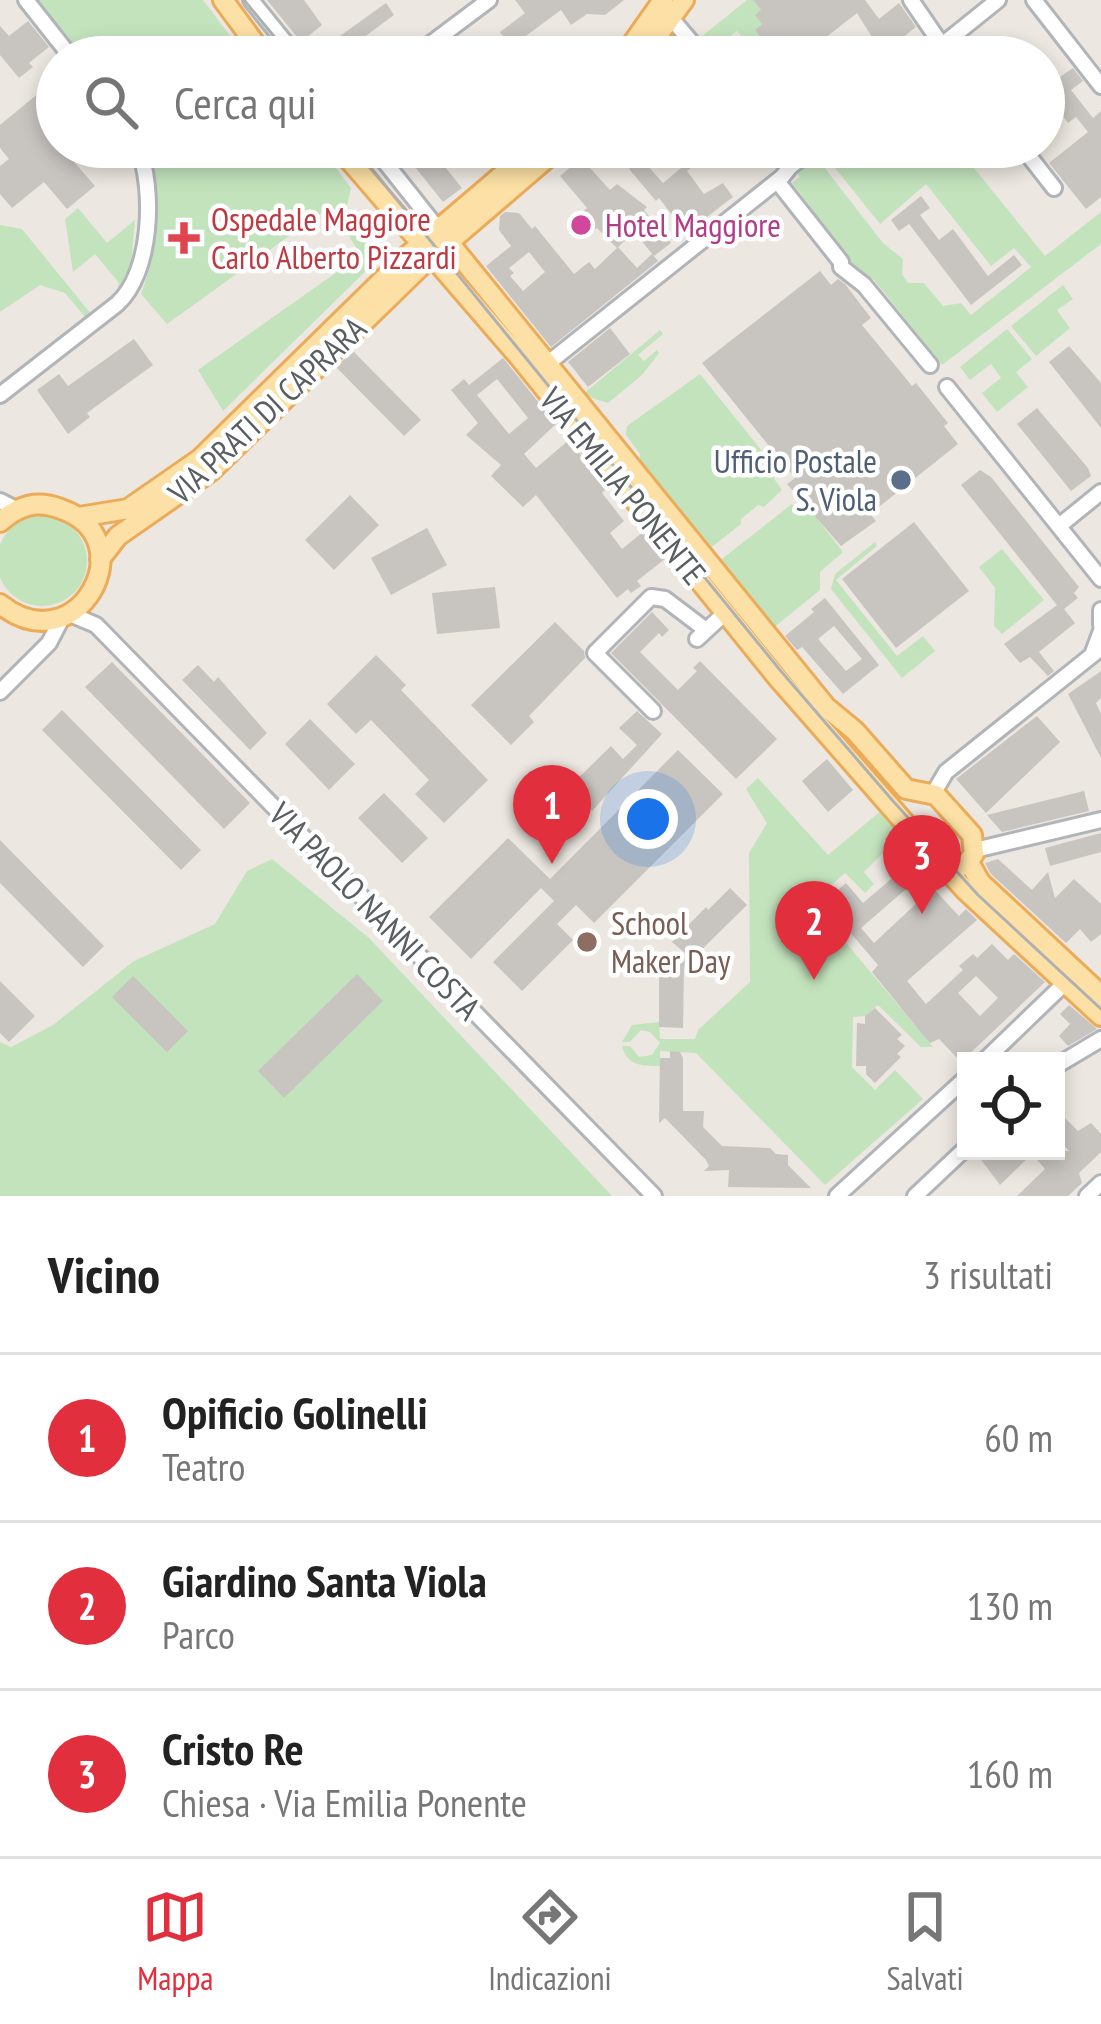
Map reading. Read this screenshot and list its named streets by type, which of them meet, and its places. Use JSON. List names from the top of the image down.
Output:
{
  "streets": {
    "main road": ["VIA PRATI DI CAPRARA", "VIA EMILIA PONENTE"],
    "street": ["VIA PAOLO NANNI COSTA"]
  },
  "crossings": [
    ["VIA PRATI DI CAPRARA", "VIA EMILIA PONENTE"]
  ],
  "places": {
    "other": ["Hotel Maggiore", "Ufficio Postale S. Viola", "School Maker Day"],
    "health": ["Ospedale Maggiore Carlo Alberto Pizzardi"]
  },
  "page": {
    "search": "Cerca qui",
    "pins": ["1", "3", "2"],
    "heading": ["Vicino", "3 risultati"],
    "list": [
      {
        "mark": "1",
        "name": "Opificio Golinelli",
        "note": "Teatro",
        "value": "60 m"
      },
      {
        "mark": "2",
        "name": "Giardino Santa Viola",
        "note": "Parco",
        "value": "130 m"
      },
      {
        "mark": "3",
        "name": "Cristo Re",
        "note": "Chiesa · Via Emilia Ponente",
        "value": "160 m"
      }
    ],
    "nav": ["Mappa", "Indicazioni", "Salvati"]
  }
}
